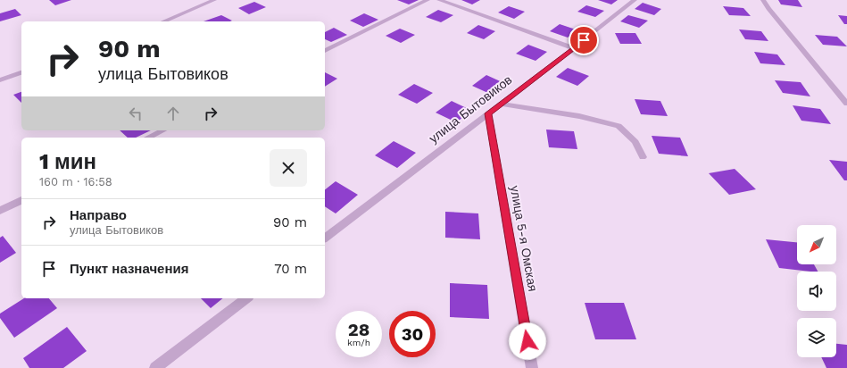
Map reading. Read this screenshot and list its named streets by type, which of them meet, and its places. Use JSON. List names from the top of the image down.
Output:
{
  "streets": {
    "street": ["улица Бытовиков", "улица 5-я Омская"]
  },
  "crossings": [
    ["улица Бытовиков", "улица 5-я Омская"]
  ],
  "north": "bottom left",
  "page": {
    "turn": ["90 m", "улица Бытовиков"],
    "heading": ["1 мин", "160 m · 16:58"],
    "list": [
      {
        "name": "Направо",
        "note": "улица Бытовиков",
        "value": "90 m"
      },
      {
        "name": "Пункт назначения",
        "value": "70 m"
      }
    ],
    "speed": "28 km/h",
    "limit": "30"
  }
}
